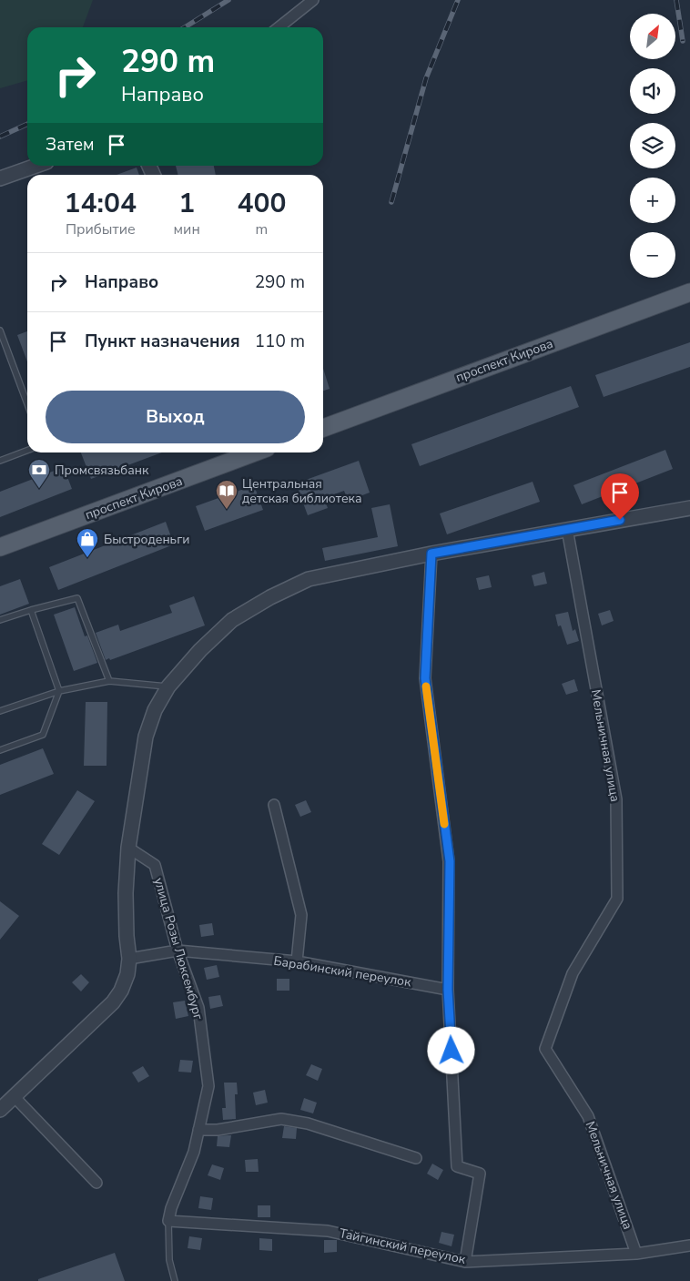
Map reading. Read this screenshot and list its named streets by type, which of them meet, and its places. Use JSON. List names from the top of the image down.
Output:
{
  "streets": {
    "main road": ["проспект Кирова"],
    "street": [
      "Мельничная улица",
      "улица Розы Люксембург",
      "Барабинский переулок",
      "Тайгинский переулок"
    ]
  },
  "crossings": [
    ["Мельничная улица", "Тайгинский переулок"],
    ["улица Розы Люксембург", "Барабинский переулок"],
    ["улица Розы Люксембург", "Тайгинский переулок"]
  ],
  "places": {
    "bank": ["Промсвязьбанк"],
    "library": ["Центральная детская библиотека"],
    "shop": ["Быстроденьги"]
  },
  "north": "top right",
  "page": {
    "map_buttons": ["+", "−"],
    "turn": ["290 m", "Направо"],
    "then": "Затем",
    "eta": [
      "14:04",
      "Прибытие",
      "1",
      "мин",
      "400",
      "m"
    ],
    "list": [
      {
        "name": "Направо",
        "value": "290 m"
      },
      {
        "name": "Пункт назначения",
        "value": "110 m"
      }
    ],
    "buttons": "Выход"
  }
}
